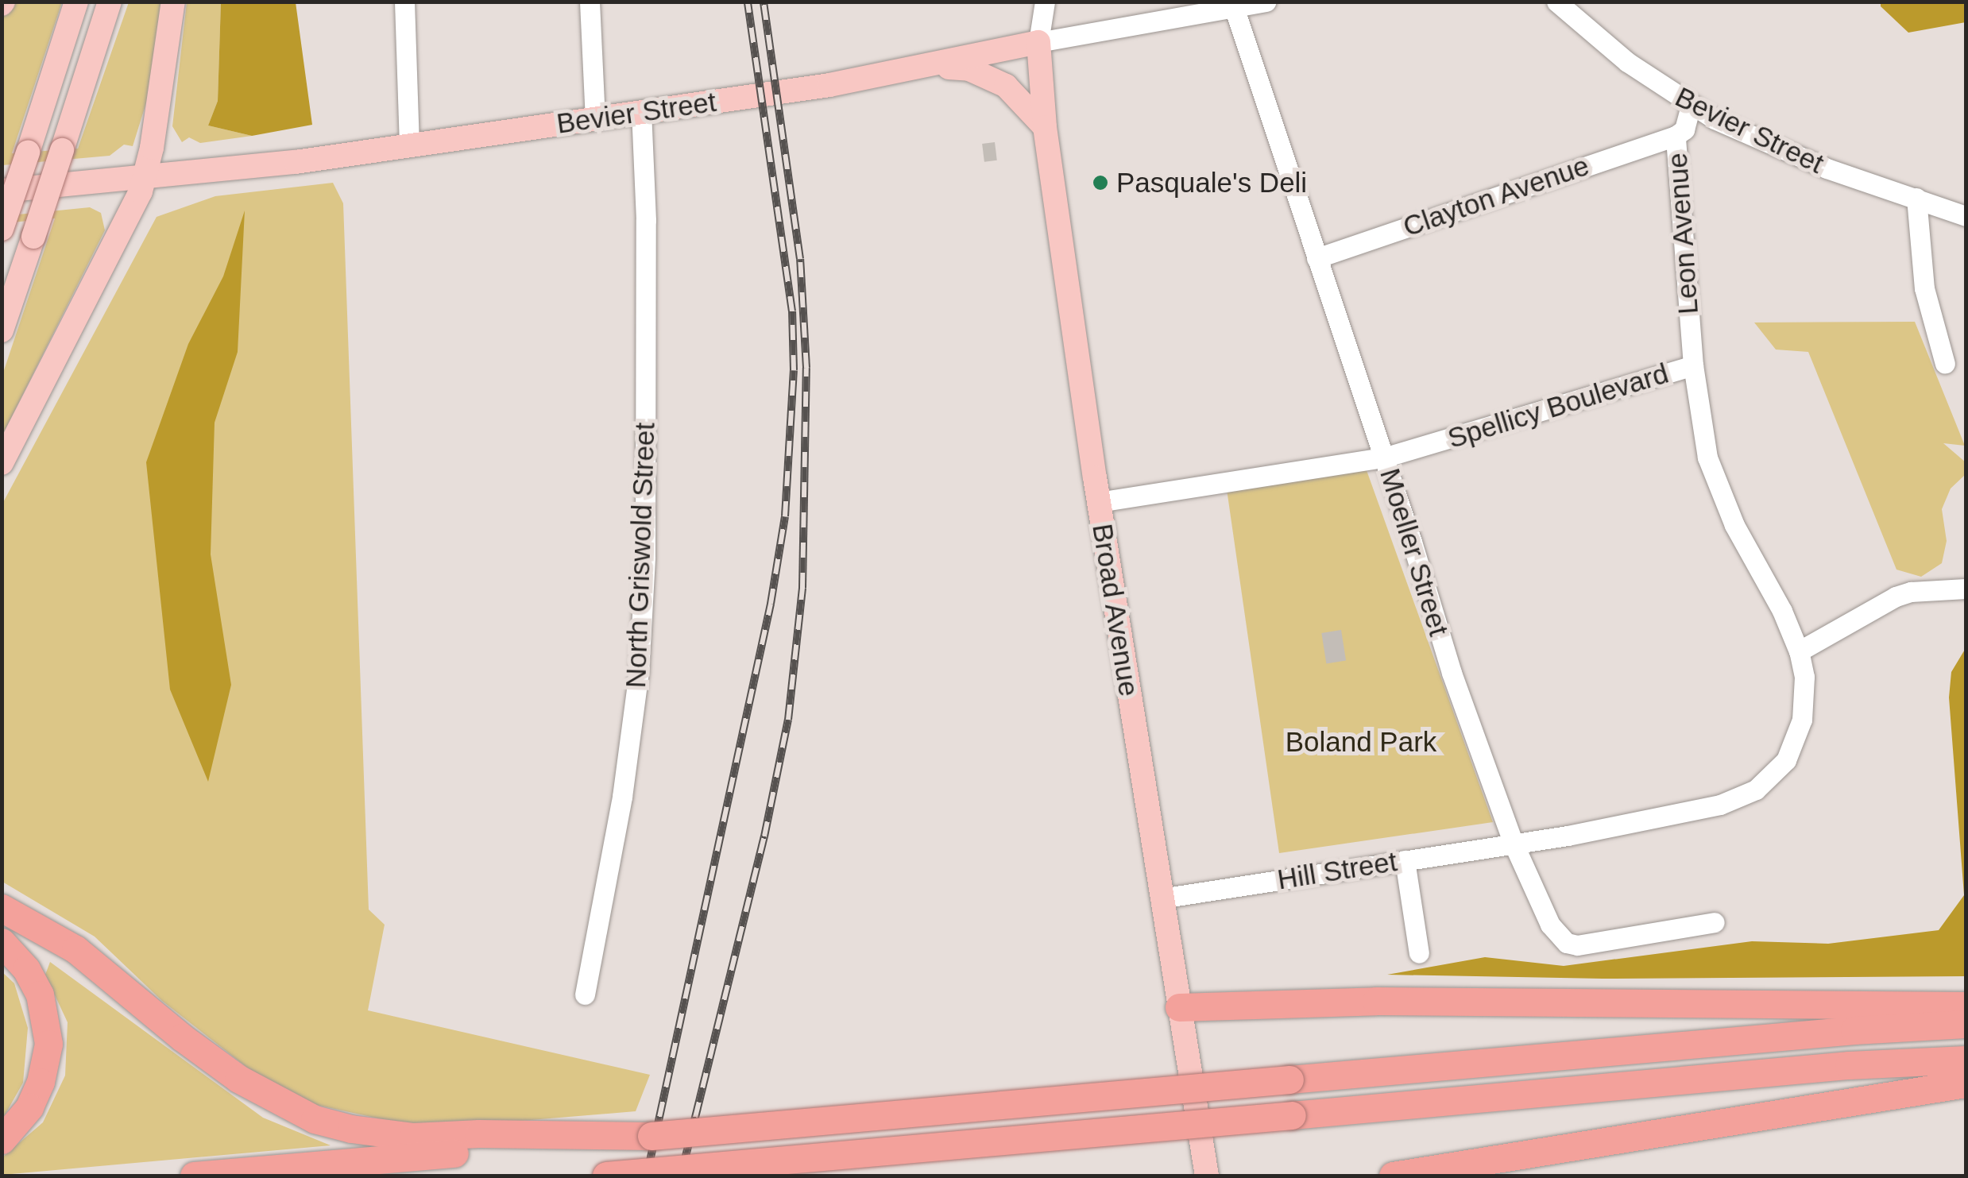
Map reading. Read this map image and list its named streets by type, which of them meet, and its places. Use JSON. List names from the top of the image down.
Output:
{
  "streets": {
    "main road": ["Bevier Street", "Broad Avenue"],
    "street": [
      "Clayton Avenue",
      "Leon Avenue",
      "Spellicy Boulevard",
      "Moeller Street",
      "North Griswold Street",
      "Hill Street"
    ]
  },
  "crossings": [
    ["Bevier Street", "Leon Avenue"],
    ["Bevier Street", "Moeller Street"],
    ["Bevier Street", "North Griswold Street"],
    ["Bevier Street", "Broad Avenue"],
    ["Clayton Avenue", "Leon Avenue"],
    ["Clayton Avenue", "Moeller Street"],
    ["Leon Avenue", "Spellicy Boulevard"],
    ["Spellicy Boulevard", "Moeller Street"],
    ["Spellicy Boulevard", "Broad Avenue"],
    ["Spellicy Boulevard", "Hill Street"],
    ["Moeller Street", "Hill Street"],
    ["Broad Avenue", "Hill Street"]
  ],
  "parks": ["Boland Park"],
  "places": ["Pasquale's Deli"]
}
